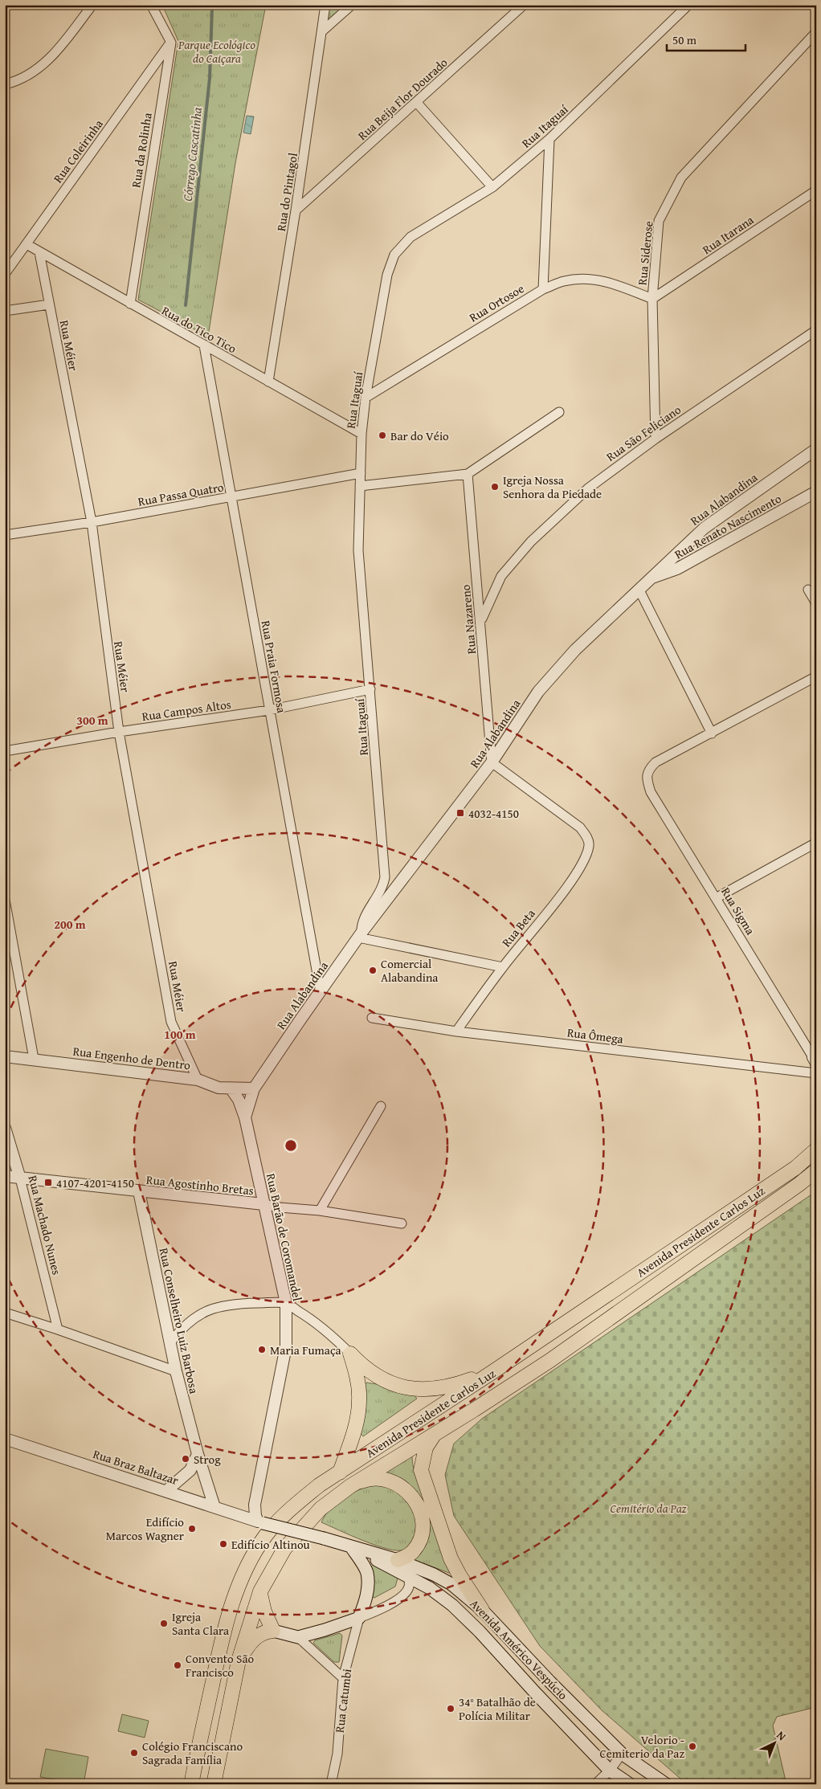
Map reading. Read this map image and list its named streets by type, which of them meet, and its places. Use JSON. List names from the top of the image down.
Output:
{
  "streets": {
    "main road": ["Avenida Presidente Carlos Luz", "Avenida Américo Vespúcio", "Rua Catumbi"],
    "street": [
      "Rua Beija Flor Dourado",
      "Rua Itaguaí",
      "Rua da Rolinha",
      "Rua Coleirinha",
      "Rua do Pintagol",
      "Rua Itarana",
      "Rua Siderose",
      "Rua Ortosoe",
      "Rua do Tico Tico",
      "Rua Méier",
      "Rua São Feliciano",
      "Rua Passa Quatro",
      "Rua Alabandina",
      "Rua Renato Nascimento",
      "Rua Nazareno",
      "Rua Praia Formosa",
      "Rua Campos Altos",
      "Rua Sigma",
      "Rua Beta",
      "Rua Ômega",
      "Rua Engenho de Dentro",
      "Rua Agostinho Bretas",
      "Rua Machado Nunes",
      "Rua Barão de Coromandel",
      "Rua Conselheiro Luiz Barbosa",
      "Rua Braz Baltazar"
    ]
  },
  "crossings": [
    ["Rua Beija Flor Dourado", "Rua do Pintagol"],
    ["Rua Itaguaí", "Rua Ortosoe"],
    ["Rua Itaguaí", "Rua do Tico Tico"],
    ["Rua Itaguaí", "Rua Passa Quatro"],
    ["Rua Itaguaí", "Rua Alabandina"],
    ["Rua Itaguaí", "Rua Campos Altos"],
    ["Rua da Rolinha", "Rua Coleirinha"],
    ["Rua da Rolinha", "Rua do Tico Tico"],
    ["Rua Coleirinha", "Rua do Tico Tico"],
    ["Rua do Pintagol", "Rua do Tico Tico"],
    ["Rua Itarana", "Rua Siderose"],
    ["Rua Itarana", "Rua Ortosoe"],
    ["Rua Siderose", "Rua Ortosoe"],
    ["Rua Siderose", "Rua São Feliciano"],
    ["Rua do Tico Tico", "Rua Méier"],
    ["Rua do Tico Tico", "Rua Praia Formosa"],
    ["Rua Méier", "Rua Passa Quatro"],
    ["Rua Méier", "Rua Campos Altos"],
    ["Rua Méier", "Rua Engenho de Dentro"],
    ["Rua São Feliciano", "Rua Nazareno"],
    ["Rua Passa Quatro", "Rua Praia Formosa"],
    ["Rua Alabandina", "Rua Renato Nascimento"],
    ["Rua Alabandina", "Rua Nazareno"],
    ["Rua Alabandina", "Rua Praia Formosa"],
    ["Rua Alabandina", "Rua Beta"],
    ["Rua Alabandina", "Rua Engenho de Dentro"],
    ["Rua Alabandina", "Rua Barão de Coromandel"],
    ["Rua Nazareno", "Rua Beta"],
    ["Rua Praia Formosa", "Rua Campos Altos"],
    ["Rua Beta", "Rua Ômega"],
    ["Rua Engenho de Dentro", "Rua Barão de Coromandel"],
    ["Rua Agostinho Bretas", "Rua Machado Nunes"],
    ["Rua Agostinho Bretas", "Rua Barão de Coromandel"],
    ["Rua Agostinho Bretas", "Rua Conselheiro Luiz Barbosa"],
    ["Rua Barão de Coromandel", "Rua Braz Baltazar"],
    ["Rua Barão de Coromandel", "Avenida Américo Vespúcio"],
    ["Rua Conselheiro Luiz Barbosa", "Rua Braz Baltazar"],
    ["Rua Braz Baltazar", "Avenida Américo Vespúcio"],
    ["Avenida Américo Vespúcio", "Rua Catumbi"]
  ],
  "water": ["Córrego Cascatinha"],
  "parks": ["Parque Ecológico do Caiçara", "Cemitério da Paz"],
  "places": {
    "other": [
      "Bar do Véio",
      "Igreja Nossa Senhora da Piedade",
      "Comercial Alabandina",
      "Maria Fumaça",
      "Strog",
      "Edifício Marcos Wagner",
      "Edifício Altinou",
      "Igreja Santa Clara",
      "Convento São Francisco",
      "34º Batalhão de Polícia Militar",
      "Velorio - Cemiterio da Paz",
      "Colégio Franciscano Sagrada Família"
    ],
    "transit": ["4032-4150", "4107-4201-4150"]
  },
  "scale_bar": "50 m",
  "north": "top right",
  "rings": ["300 m", "200 m", "100 m"]
}
